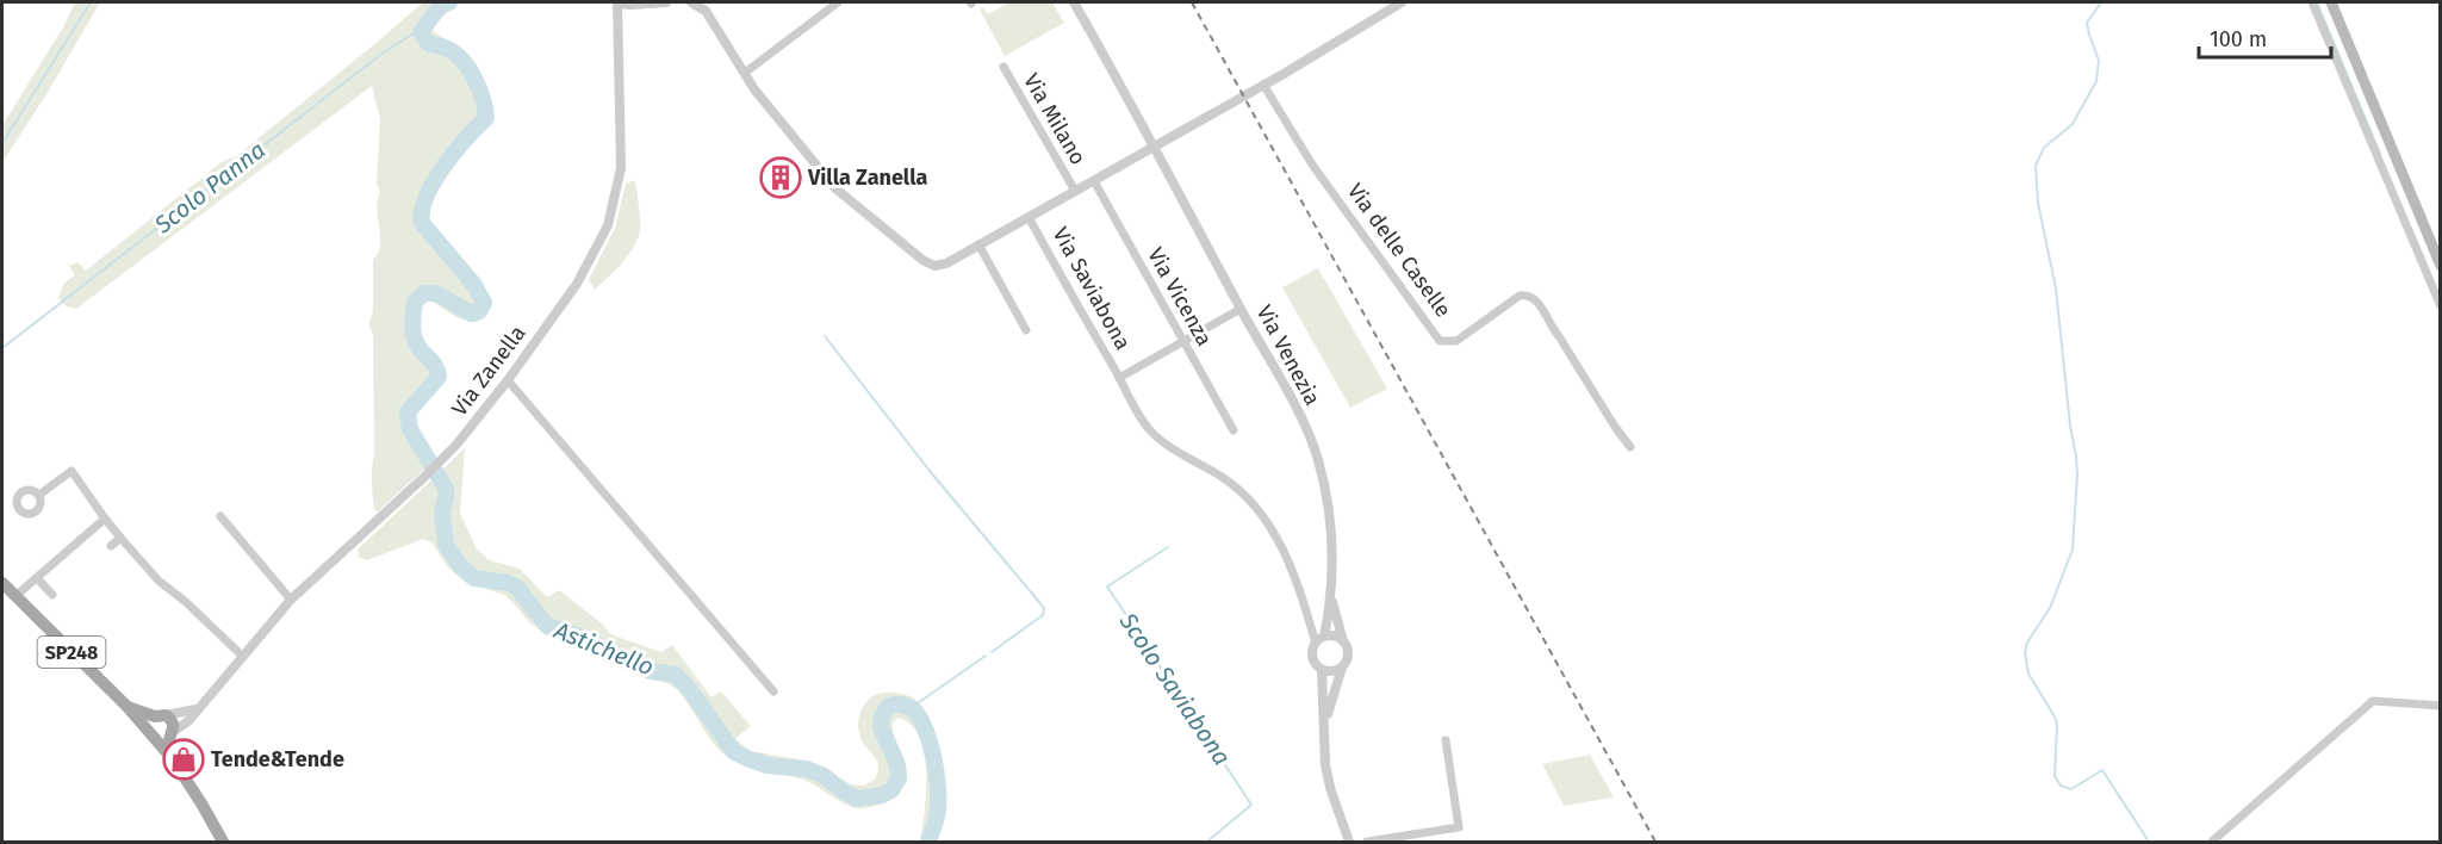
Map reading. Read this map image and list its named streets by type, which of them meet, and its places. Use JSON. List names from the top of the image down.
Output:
{
  "streets": {
    "main road": ["SP248"],
    "street": [
      "Via Milano",
      "Via delle Caselle",
      "Via Saviabona",
      "Via Vicenza",
      "Via Venezia",
      "Via Zanella"
    ]
  },
  "crossings": [
    ["Via Saviabona", "Via Venezia"],
    ["Via Zanella", "SP248"]
  ],
  "water": ["Scolo Panna", "Astichello", "Scolo Saviabona"],
  "places": {
    "building": ["Villa Zanella"],
    "shop": ["Tende&Tende"]
  },
  "scale_bar": "100 m"
}
